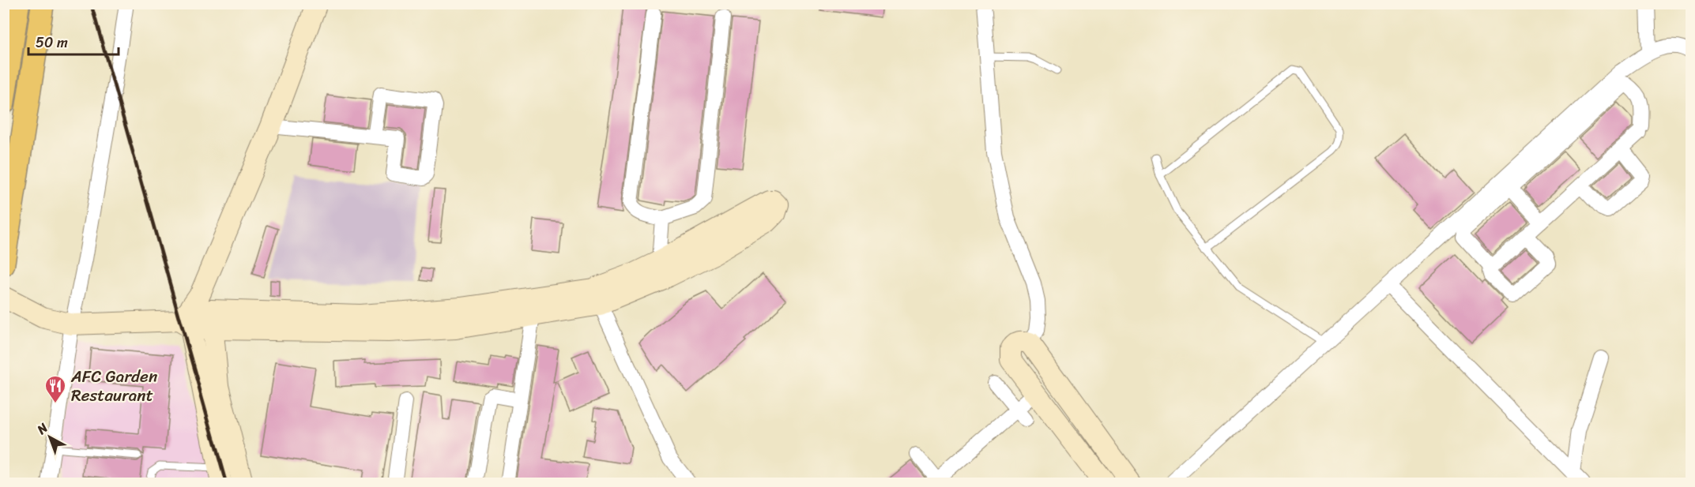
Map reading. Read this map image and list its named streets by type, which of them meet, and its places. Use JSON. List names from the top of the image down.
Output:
{
  "places": {
    "restaurant": ["AFC Garden Restaurant"]
  },
  "scale_bar": "50 m",
  "north": "top left"
}
